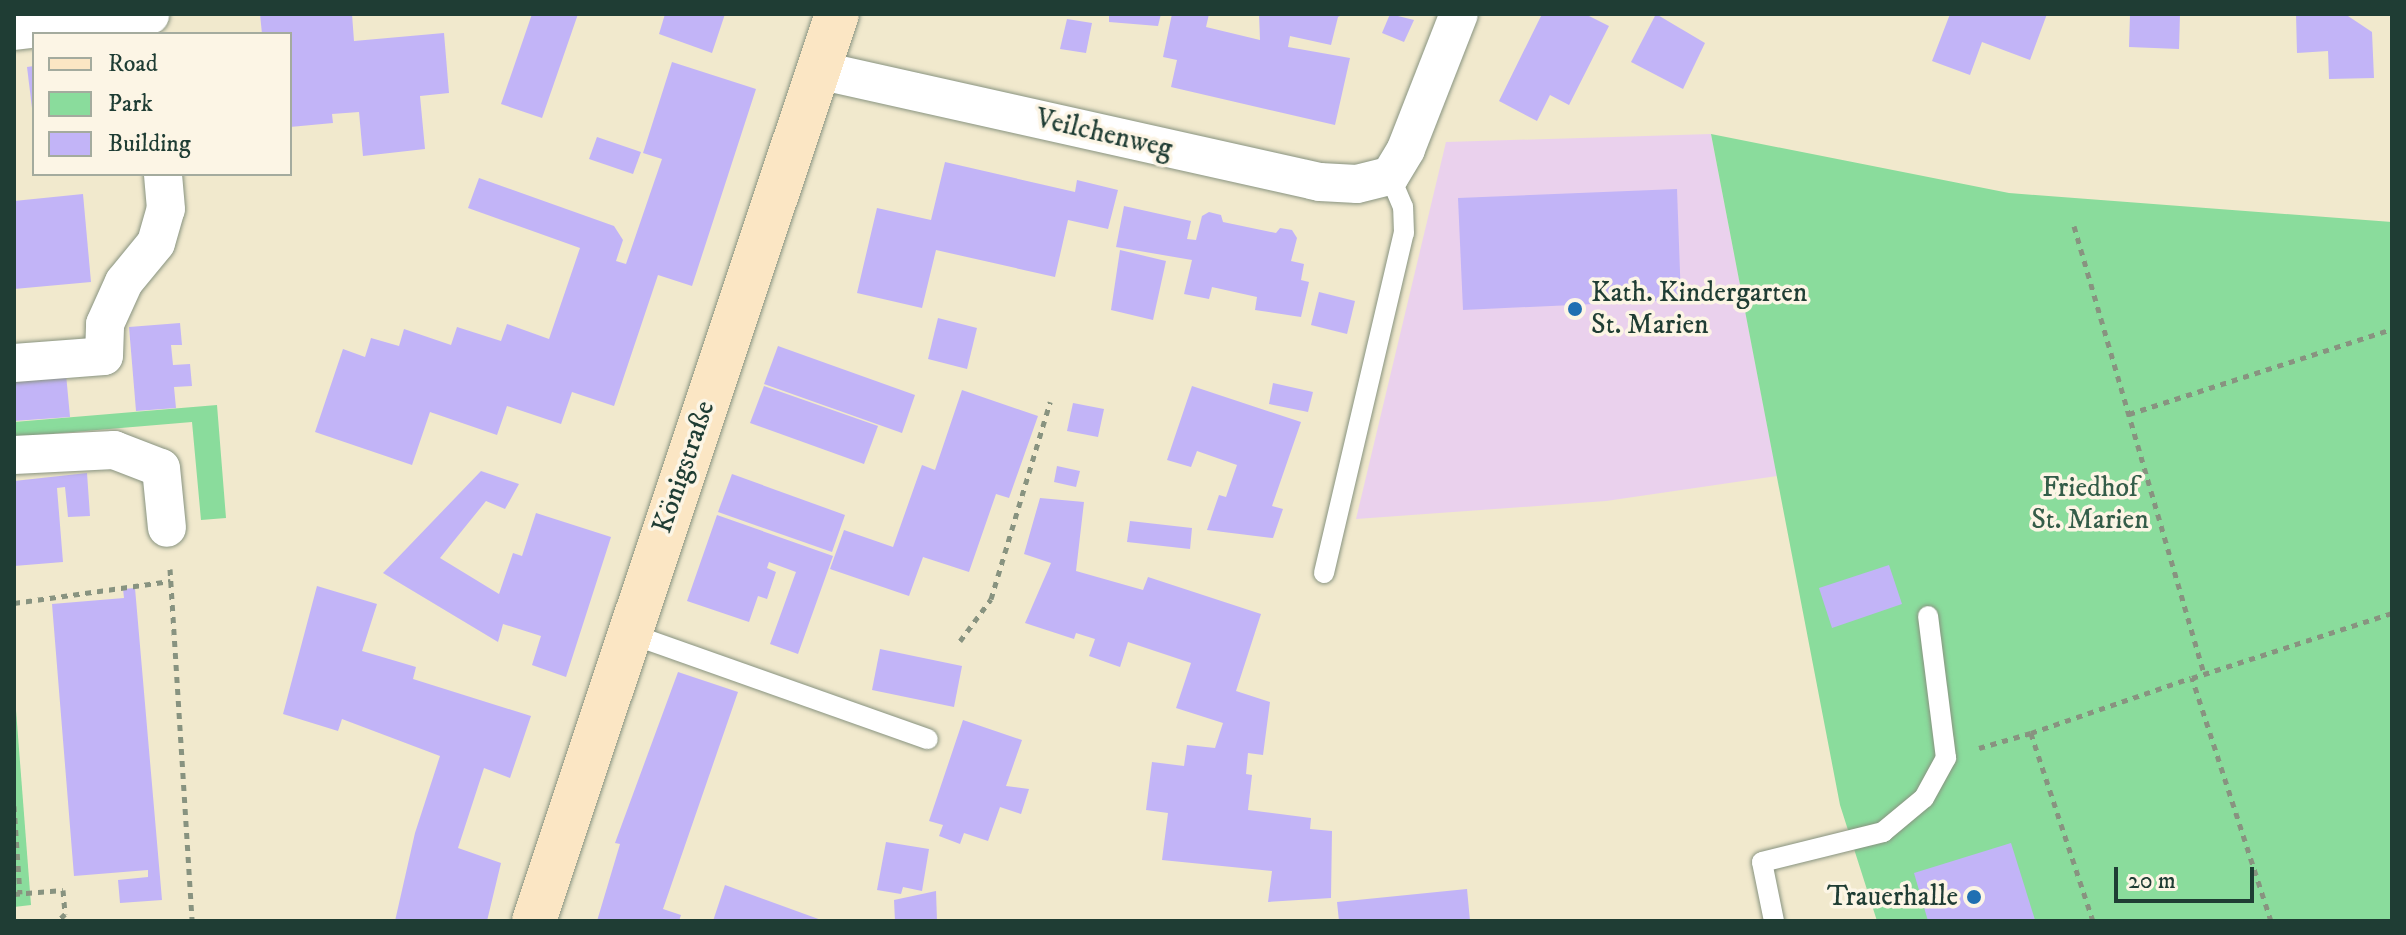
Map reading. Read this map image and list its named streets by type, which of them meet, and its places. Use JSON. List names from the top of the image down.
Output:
{
  "streets": {
    "street": ["Veilchenweg", "Königstraße"]
  },
  "crossings": [
    ["Veilchenweg", "Königstraße"]
  ],
  "parks": ["Friedhof St. Marien"],
  "places": ["Kath. Kindergarten St. Marien", "Trauerhalle"],
  "legend": ["Road", "Park", "Building"],
  "scale_bar": "20 m"
}
